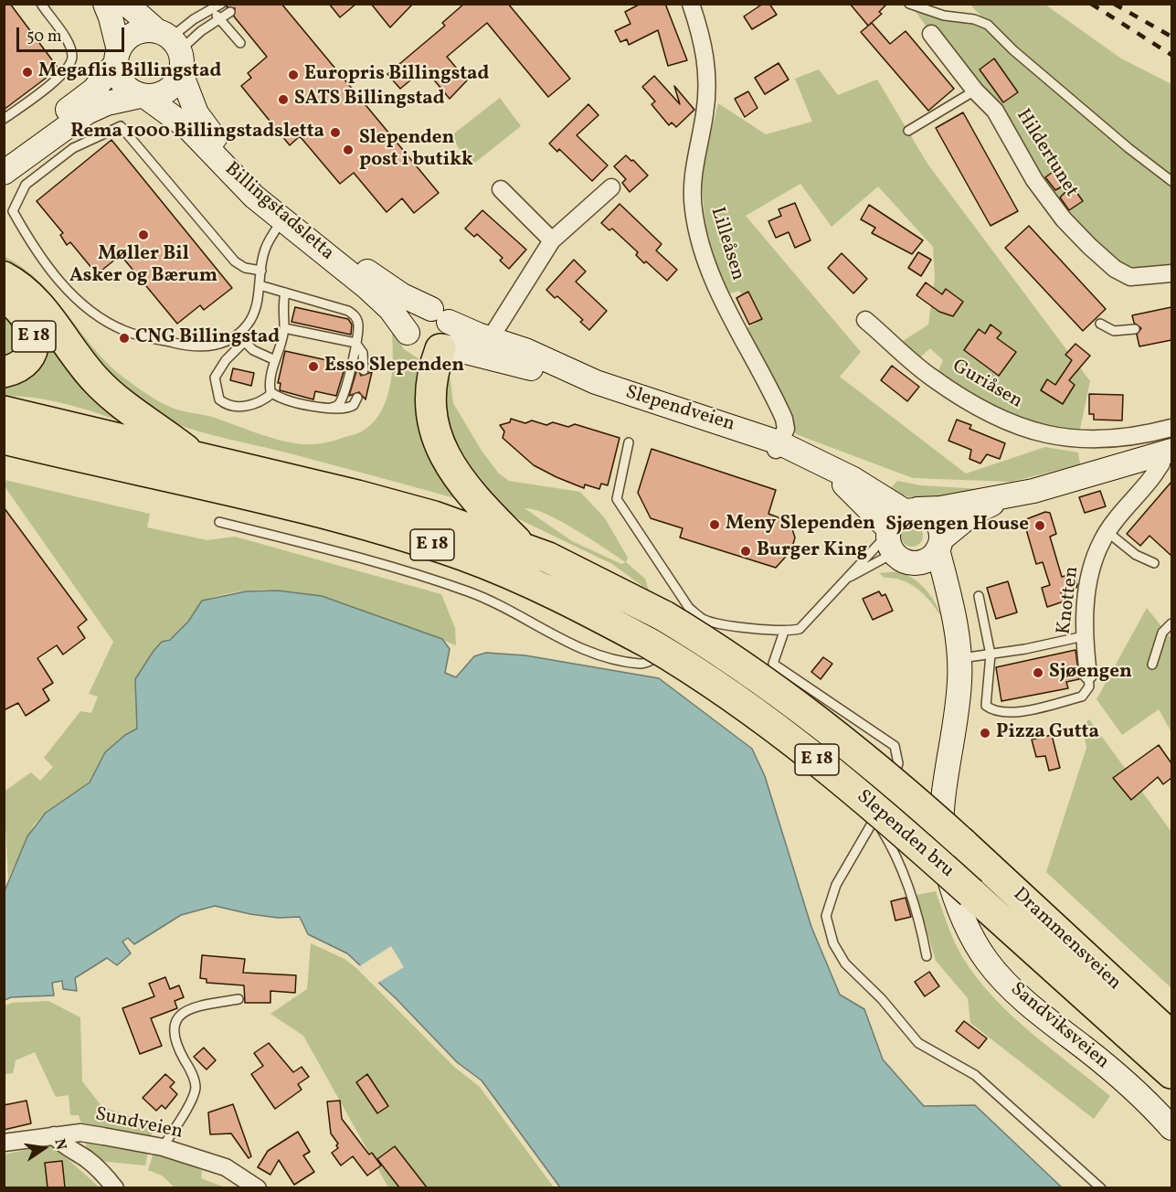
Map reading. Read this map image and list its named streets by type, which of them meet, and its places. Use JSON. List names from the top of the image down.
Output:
{
  "streets": {
    "highway": ["E 18", "Slependen bru", "Drammensveien"],
    "main road": ["Billingstadsletta", "Slependveien", "Sandviksveien"],
    "street": [
      "Hildertunet",
      "Lilleåsen",
      "Guriåsen",
      "Knotten",
      "Sundveien"
    ]
  },
  "crossings": [
    ["Billingstadsletta", "E 18"],
    ["Billingstadsletta", "Slependveien"],
    ["Lilleåsen", "Slependveien"],
    ["E 18", "Slependveien"],
    ["E 18", "Slependen bru"],
    ["Slependveien", "Sandviksveien"],
    ["Slependen bru", "Drammensveien"]
  ],
  "places": [
    "Megaflis Billingstad",
    "Europris Billingstad",
    "SATS Billingstad",
    "Rema 1000 Billingstadsletta",
    "Slependen post i butikk",
    "Møller Bil Asker og Bærum",
    "CNG Billingstad",
    "Esso Slependen",
    "Meny Slependen",
    "Sjøengen House",
    "Burger King",
    "Sjøengen",
    "Pizza Gutta"
  ],
  "scale_bar": "50 m",
  "north": "right"
}
